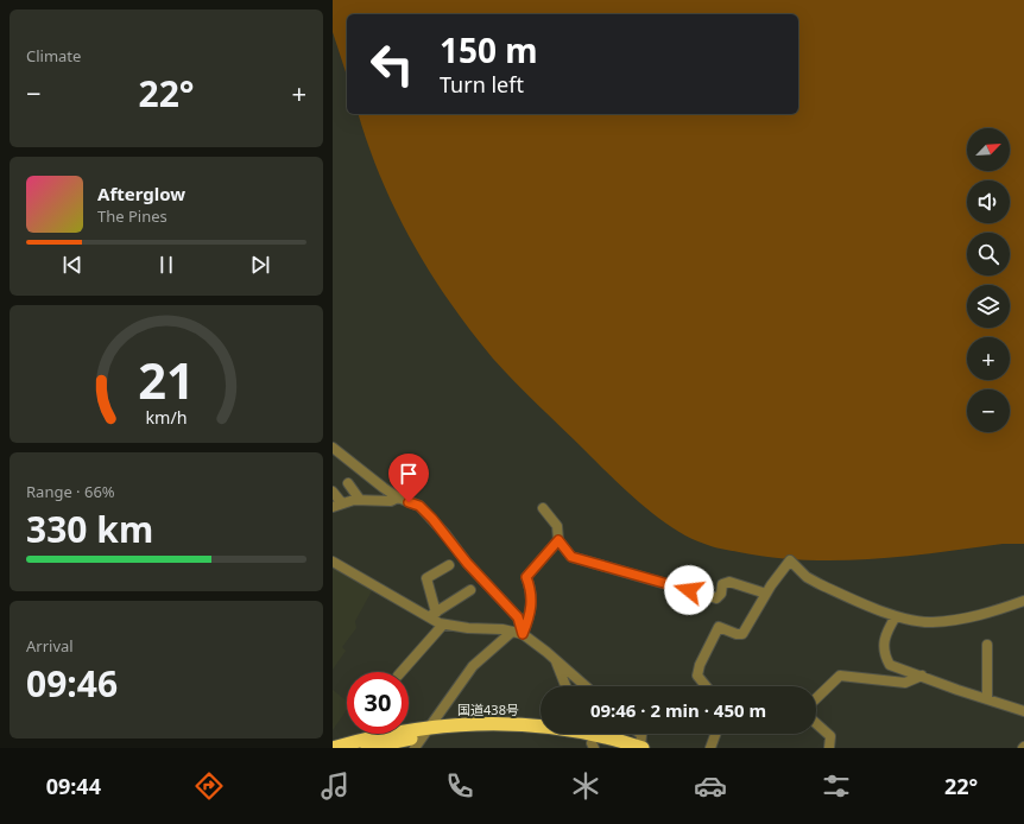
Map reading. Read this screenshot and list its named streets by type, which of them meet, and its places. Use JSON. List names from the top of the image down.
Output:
{
  "streets": {
    "highway": ["国道438号"]
  },
  "north": "top right",
  "page": {
    "tile": [
      "Climate",
      ["Range · 66%", "330 km"],
      ["Arrival", "09:46"]
    ],
    "turn": ["150 m", "Turn left"],
    "heat": ["−", "22°", "+"],
    "map_buttons": ["+", "−"],
    "song": ["Afterglow", "The Pines"],
    "limit": "30",
    "trip": "09:46 · 2 min · 450 m",
    "tabs": ["09:44", "22°"],
    "gauge": ["21", "km/h"]
  }
}
